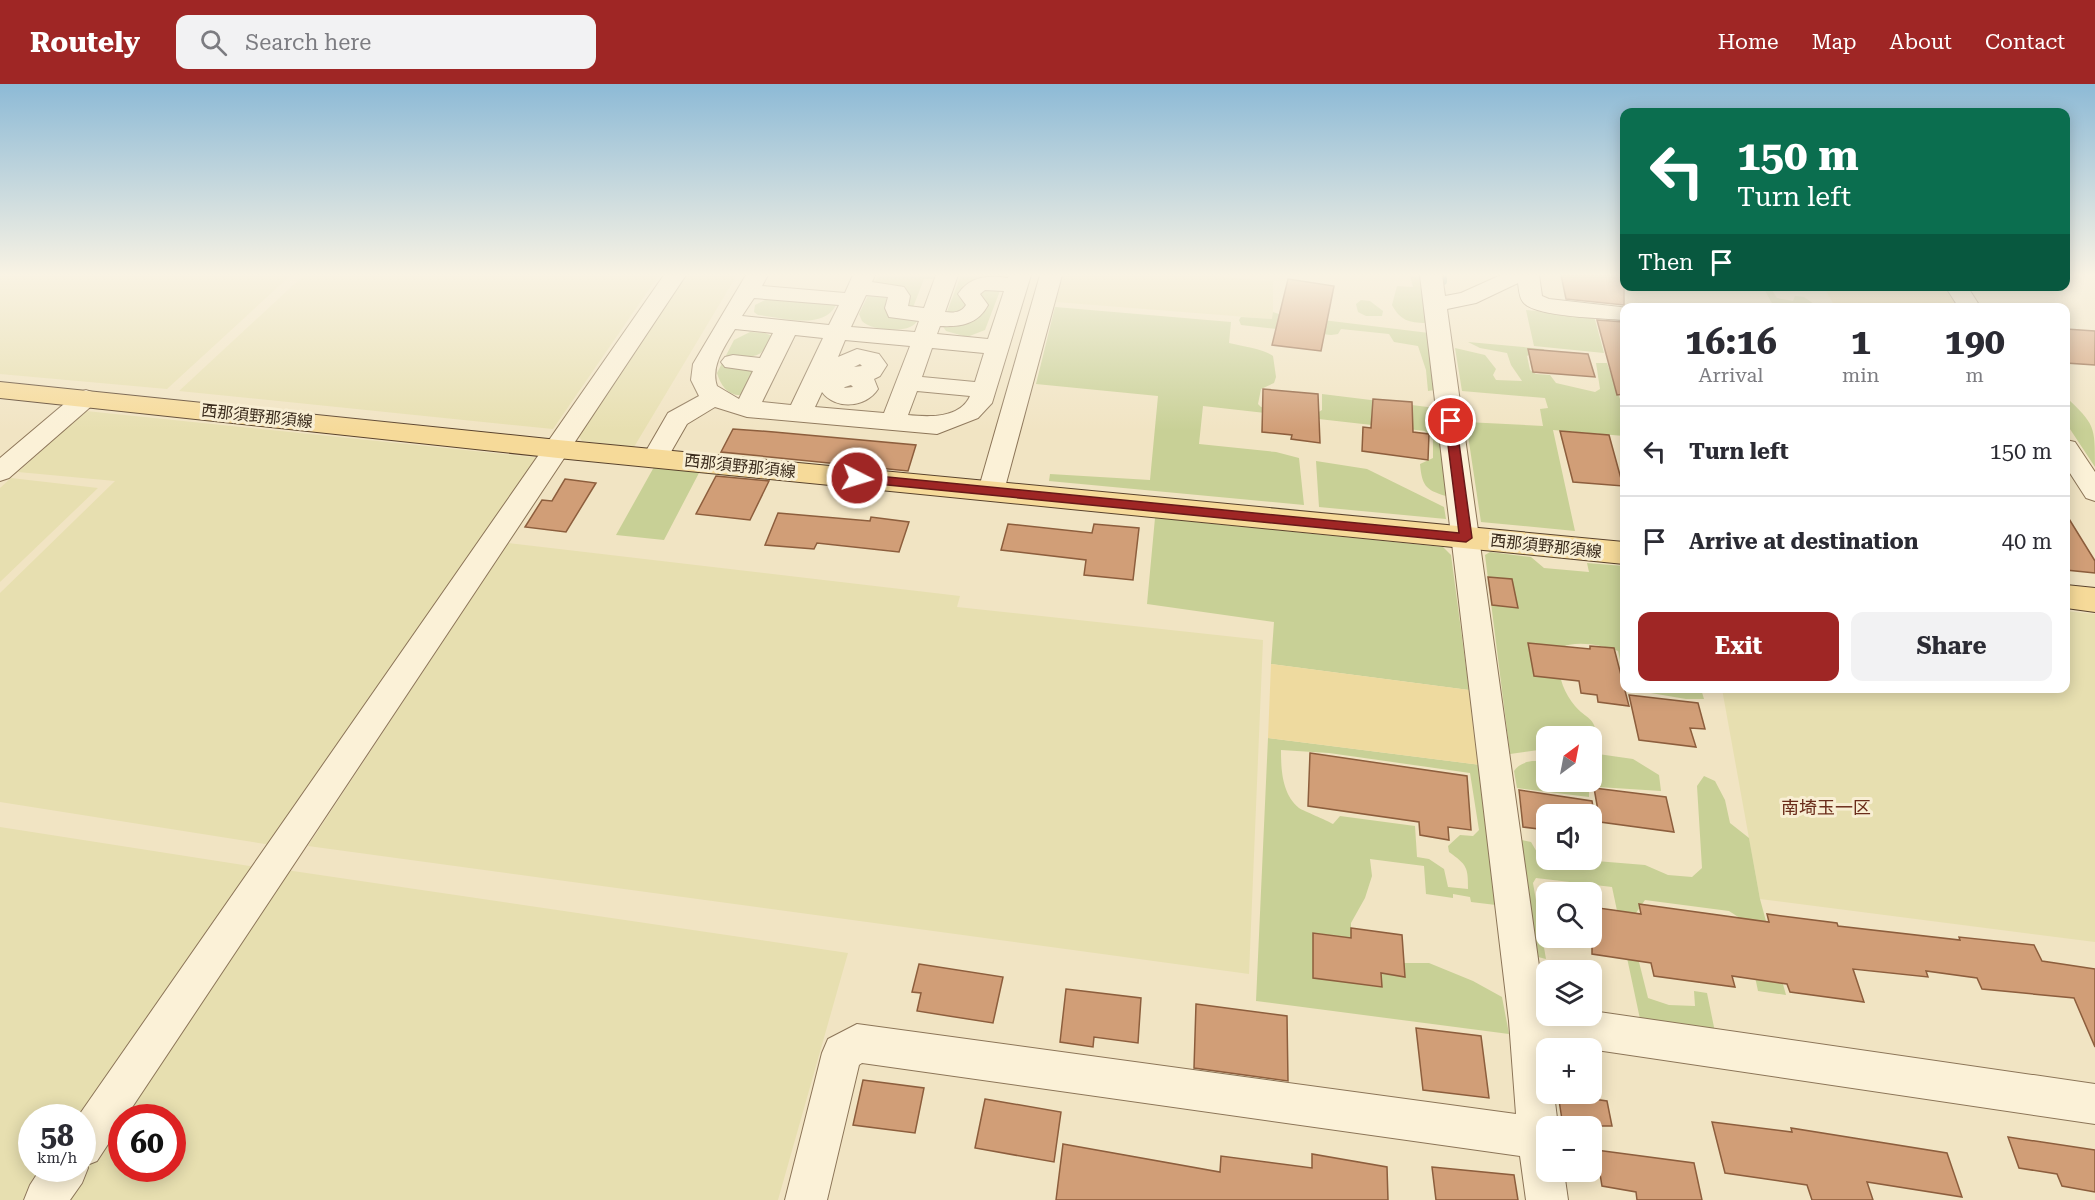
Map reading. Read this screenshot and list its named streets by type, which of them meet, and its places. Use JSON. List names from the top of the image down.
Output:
{
  "streets": {
    "main road": ["西那須野那須線"]
  },
  "districts": ["南埼玉一区"],
  "north": "top right",
  "page": {
    "header": "Routely",
    "search": "Search here",
    "nav": [
      "Home",
      "Map",
      "About",
      "Contact"
    ],
    "turn": ["150 m", "Turn left"],
    "then": "Then",
    "eta": [
      "16:16",
      "Arrival",
      "1",
      "min",
      "190",
      "m"
    ],
    "list": [
      {
        "name": "Turn left",
        "value": "150 m"
      },
      {
        "name": "Arrive at destination",
        "value": "40 m"
      }
    ],
    "buttons": ["Exit", "Share"],
    "map_buttons": ["+", "−"],
    "speed": "58 km/h",
    "limit": "60"
  }
}
